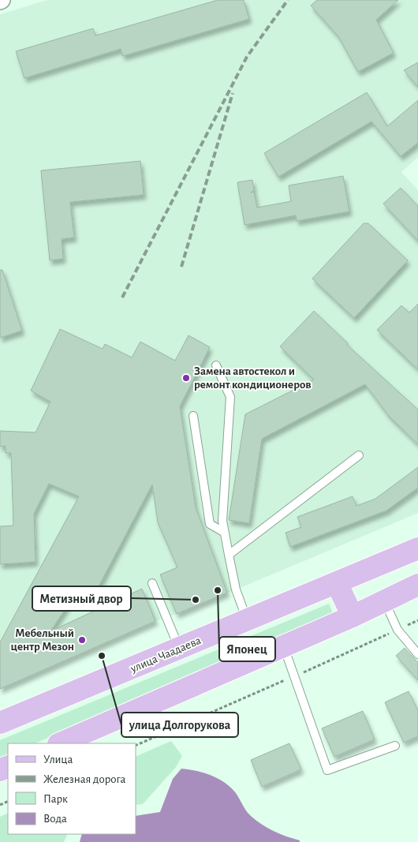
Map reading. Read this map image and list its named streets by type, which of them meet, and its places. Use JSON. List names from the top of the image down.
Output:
{
  "streets": {
    "main road": ["улица Чаадаева"]
  },
  "places": [
    "Замена автостекол и ремонт кондиционеров",
    "Японец",
    "Метизный двор",
    "Мебельный центр Мезон",
    "улица Долгорукова"
  ],
  "legend": [
    "Улица",
    "Железная дорога",
    "Парк",
    "Вода"
  ]
}
